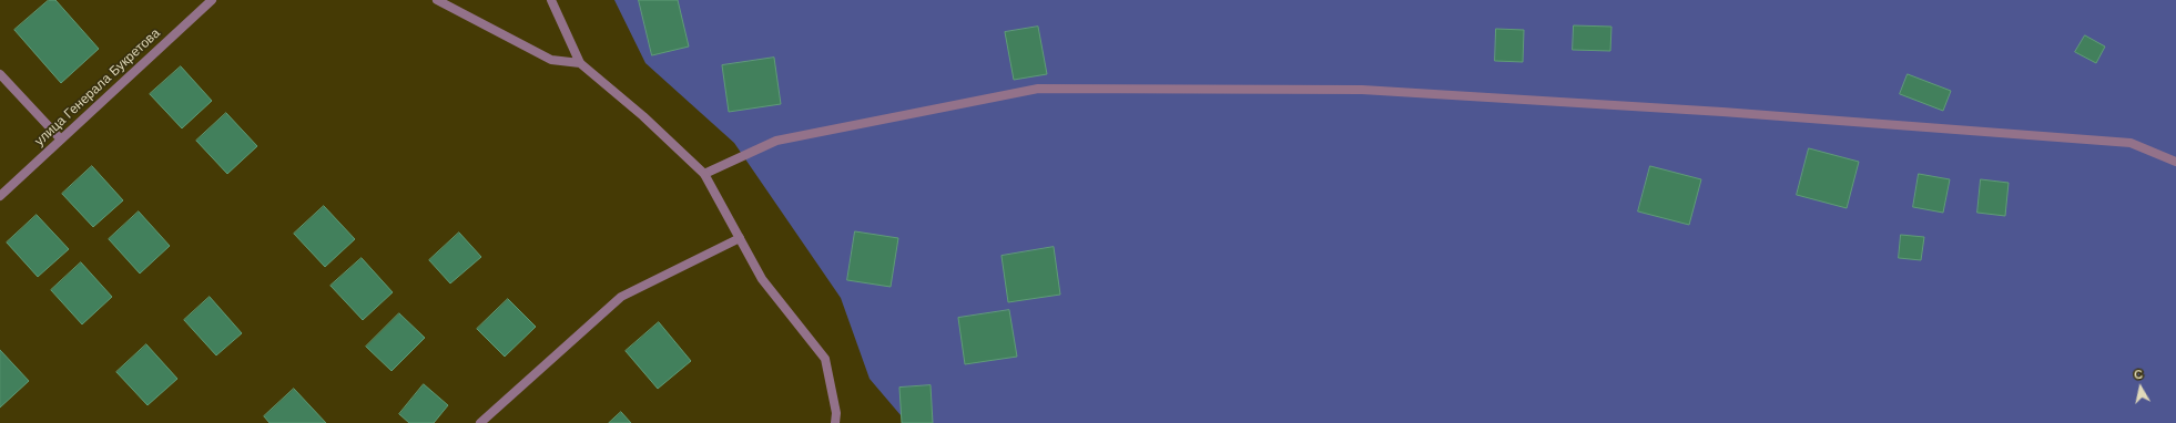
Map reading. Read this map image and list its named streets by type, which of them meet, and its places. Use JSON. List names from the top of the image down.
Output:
{
  "streets": {
    "street": ["улица Генерала Букретова"]
  },
  "north": "top"
}
